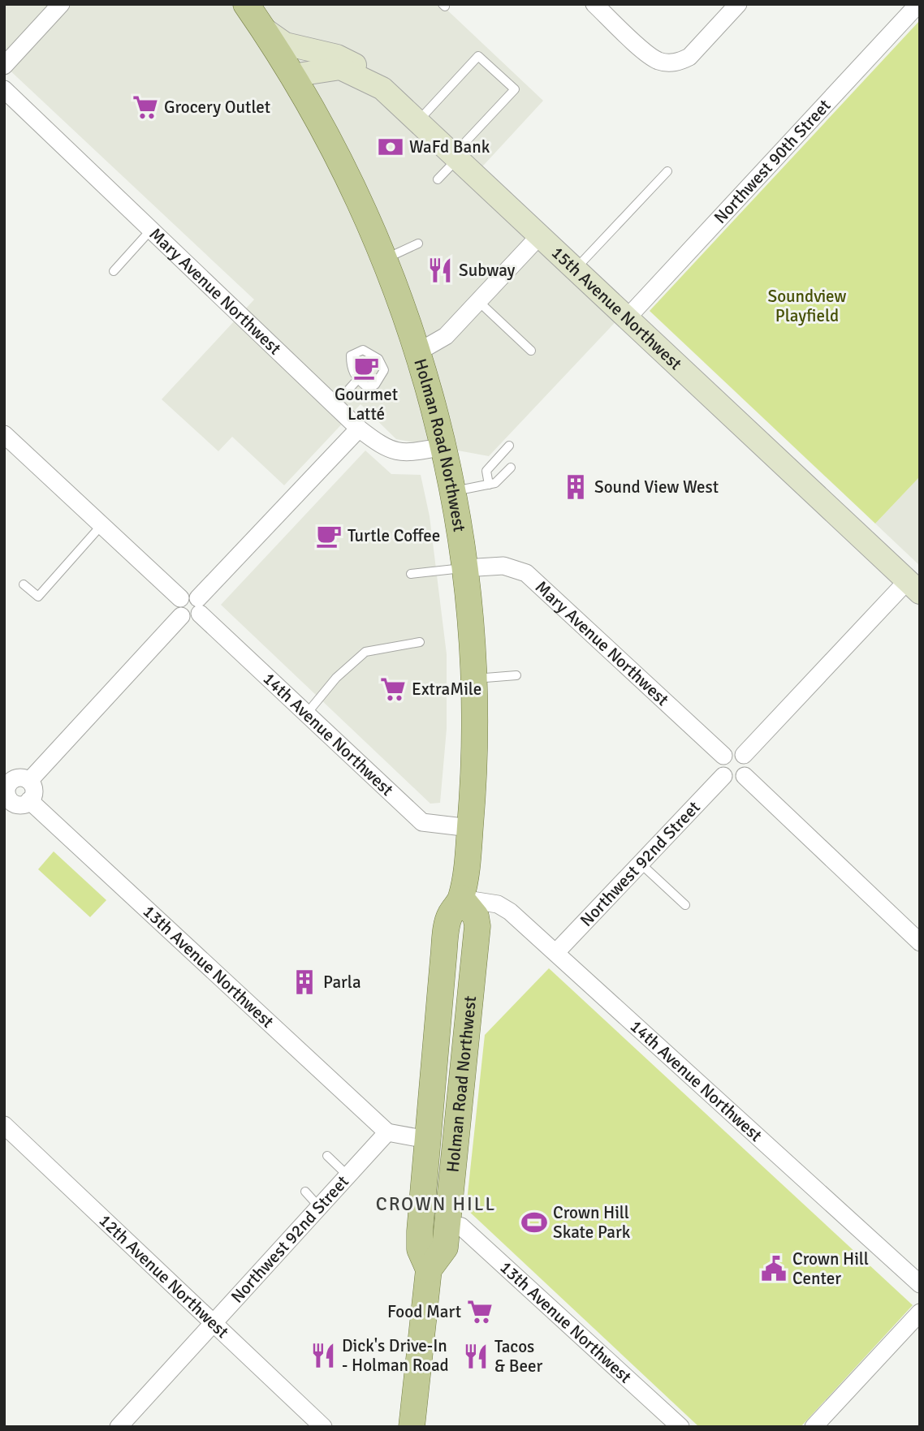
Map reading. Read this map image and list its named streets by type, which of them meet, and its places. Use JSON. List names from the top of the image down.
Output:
{
  "streets": {
    "main road": ["15th Avenue Northwest", "Holman Road Northwest"],
    "street": [
      "Northwest 90th Street",
      "Mary Avenue Northwest",
      "14th Avenue Northwest",
      "Northwest 92nd Street",
      "13th Avenue Northwest",
      "12th Avenue Northwest"
    ]
  },
  "crossings": [
    ["Northwest 90th Street", "15th Avenue Northwest"],
    ["Mary Avenue Northwest", "Holman Road Northwest"],
    ["Mary Avenue Northwest", "Northwest 92nd Street"],
    ["15th Avenue Northwest", "Holman Road Northwest"],
    ["Holman Road Northwest", "14th Avenue Northwest"],
    ["Holman Road Northwest", "13th Avenue Northwest"],
    ["14th Avenue Northwest", "Northwest 92nd Street"],
    ["Northwest 92nd Street", "13th Avenue Northwest"],
    ["Northwest 92nd Street", "12th Avenue Northwest"]
  ],
  "districts": ["CROWN HILL"],
  "parks": ["Soundview Playfield"],
  "places": {
    "supermarket": ["Grocery Outlet", "ExtraMile", "Food Mart"],
    "bank": ["WaFd Bank"],
    "restaurant": ["Subway", "Dick's Drive-In - Holman Road", "Tacos & Beer"],
    "cafe": ["Gourmet Latté", "Turtle Coffee"],
    "building": ["Sound View West", "Parla"],
    "sports": ["Crown Hill Skate Park"],
    "public building": ["Crown Hill Center"]
  }
}
